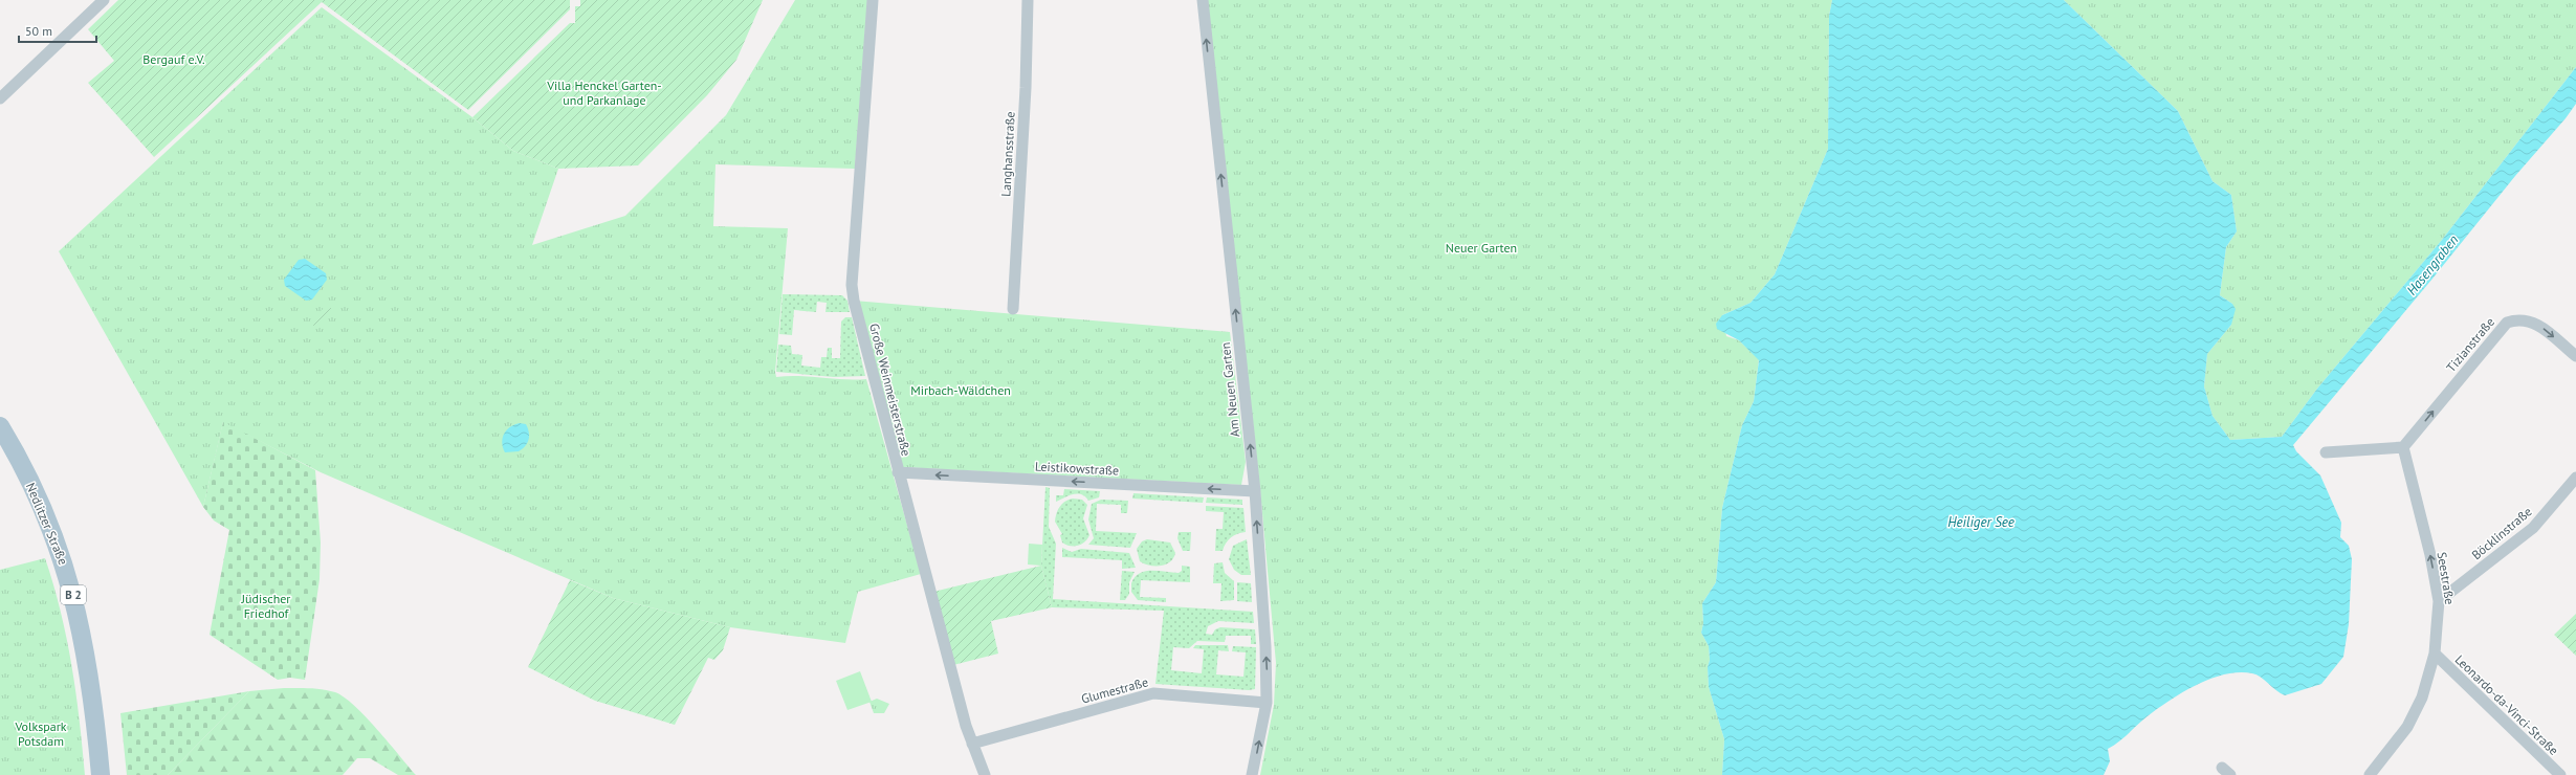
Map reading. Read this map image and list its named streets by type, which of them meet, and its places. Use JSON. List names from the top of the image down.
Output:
{
  "streets": {
    "main road": ["Nedlitzer Straße", "B 2"],
    "street": [
      "Langhansstraße",
      "Tizianstraße",
      "Große Weinmeisterstraße",
      "Am Neuen Garten",
      "Leistikowstraße",
      "Böcklinstraße",
      "Seestraße",
      "Glumestraße",
      "Leonardo-da-Vinci-Straße"
    ]
  },
  "crossings": [
    ["Tizianstraße", "Seestraße"],
    ["Große Weinmeisterstraße", "Leistikowstraße"],
    ["Große Weinmeisterstraße", "Glumestraße"],
    ["Am Neuen Garten", "Leistikowstraße"],
    ["Am Neuen Garten", "Glumestraße"],
    ["Böcklinstraße", "Seestraße"],
    ["Seestraße", "Leonardo-da-Vinci-Straße"]
  ],
  "one_way": ["Am Neuen Garten", "Leistikowstraße", "Seestraße"],
  "water": ["Hasengraben", "Heiliger See"],
  "parks": [
    "Bergauf e.V.",
    "Villa Henckel Garten- und Parkanlage",
    "Neuer Garten",
    "Mirbach-Wäldchen",
    "Jüdischer Friedhof",
    "Volkspark Potsdam"
  ],
  "scale_bar": "50 m"
}
